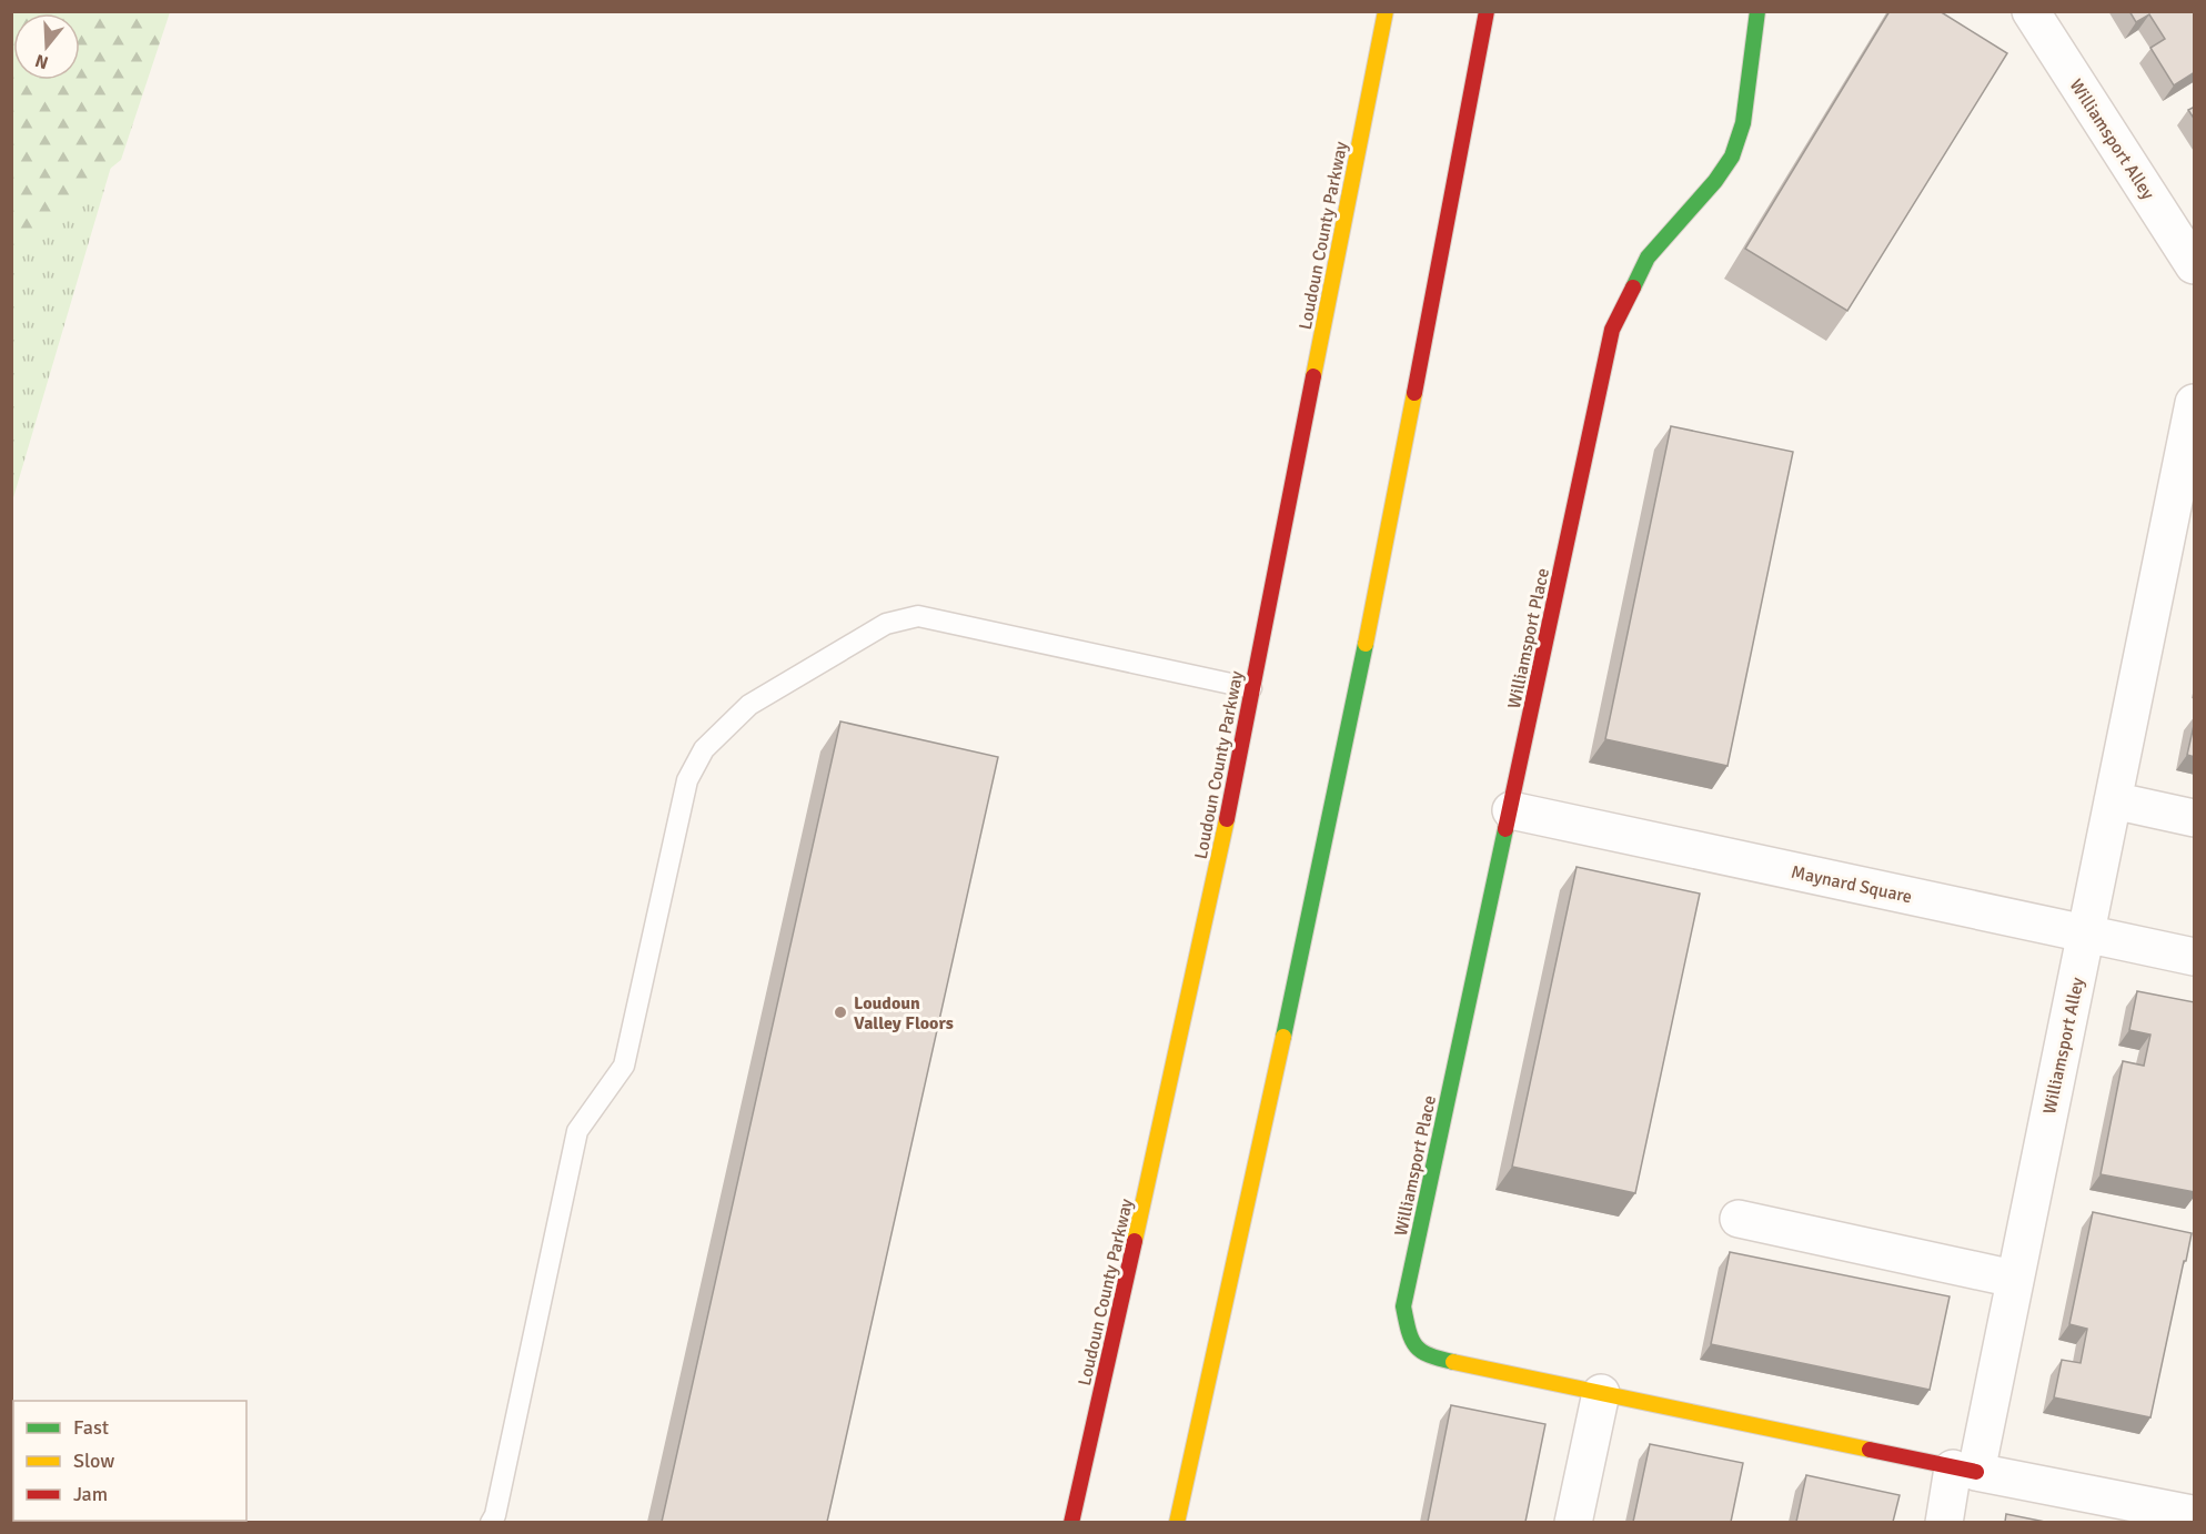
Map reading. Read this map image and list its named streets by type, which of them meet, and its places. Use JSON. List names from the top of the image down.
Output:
{
  "streets": {
    "main road": ["Loudoun County Parkway", "Williamsport Place"],
    "street": ["Williamsport Alley", "Maynard Square"]
  },
  "crossings": [
    ["Williamsport Alley", "Maynard Square"],
    ["Williamsport Place", "Maynard Square"]
  ],
  "places": ["Loudoun Valley Floors"],
  "legend": ["Fast", "Slow", "Jam"],
  "north": "bottom"
}
